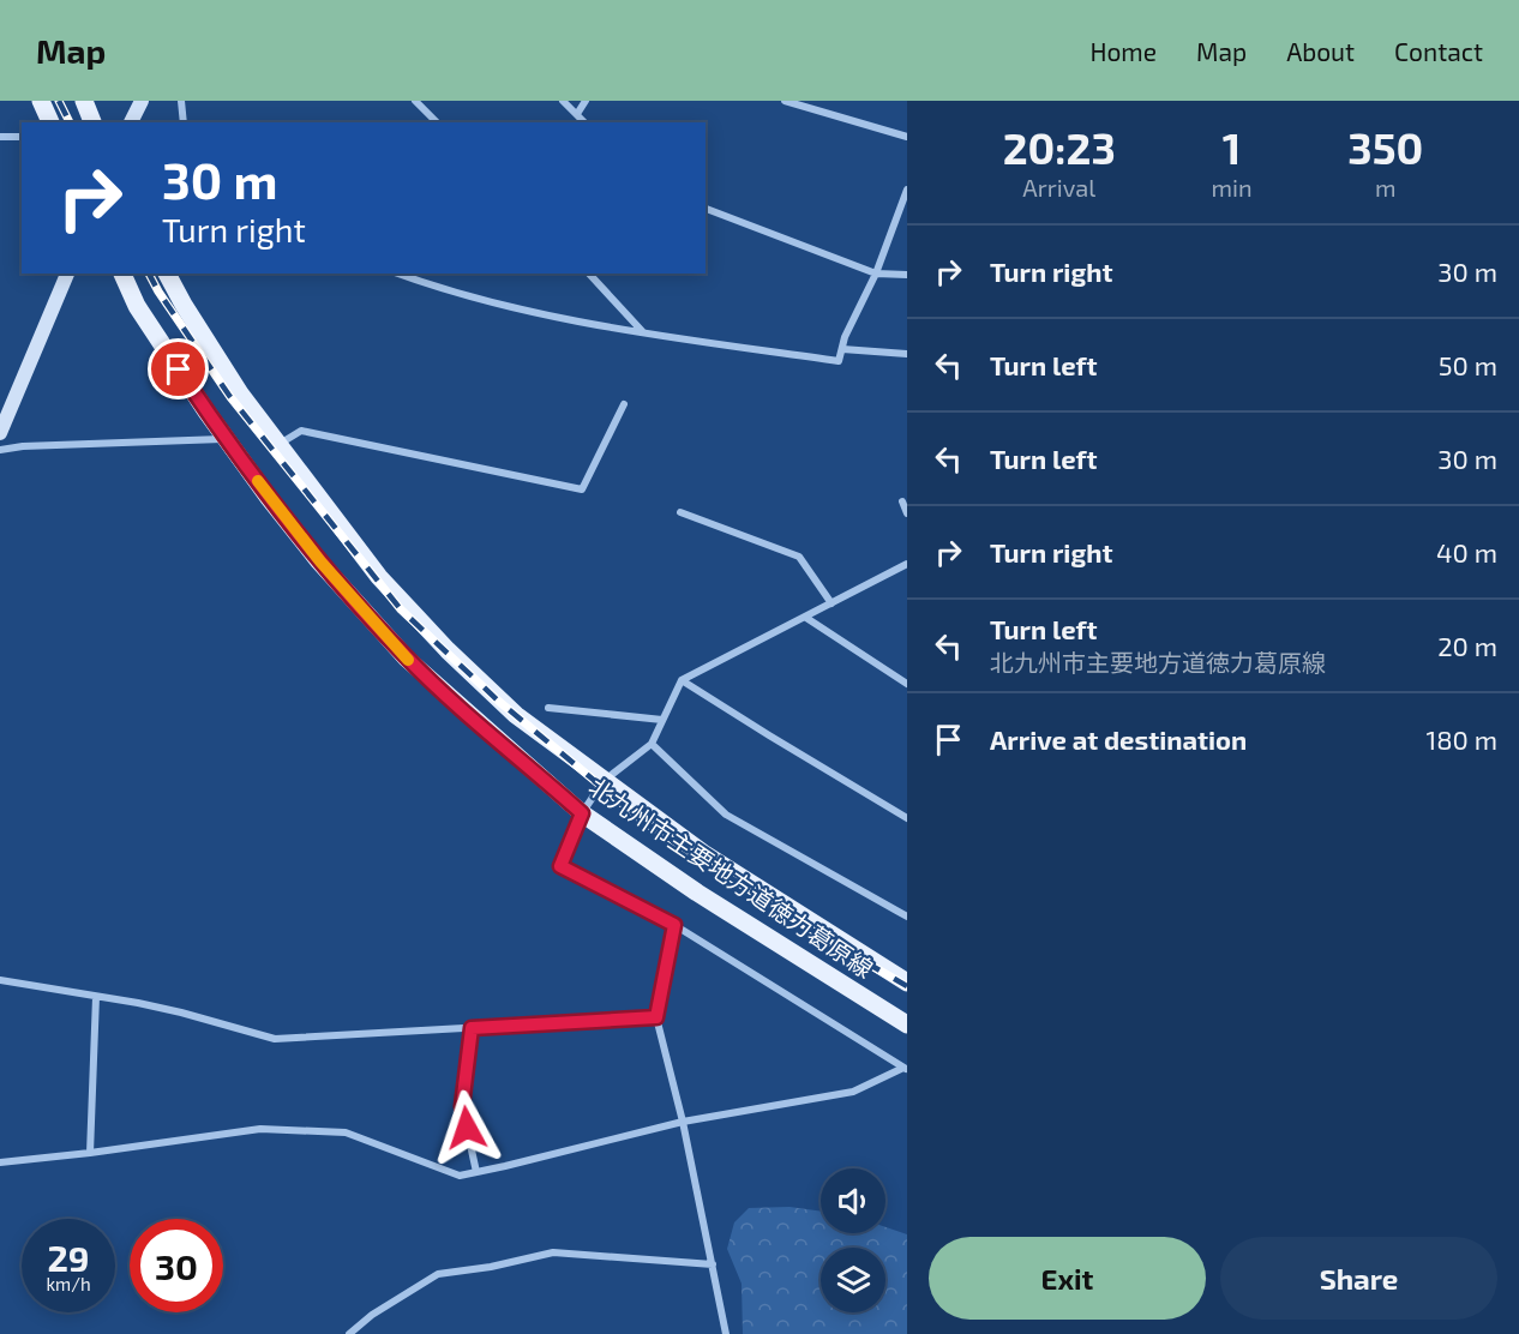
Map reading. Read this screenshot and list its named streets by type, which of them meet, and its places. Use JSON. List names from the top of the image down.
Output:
{
  "streets": {
    "main road": ["北九州市主要地方道徳力葛原線"]
  },
  "page": {
    "header": "Map",
    "nav": [
      "Home",
      "Map",
      "About",
      "Contact"
    ],
    "eta": [
      "20:23",
      "Arrival",
      "1",
      "min",
      "350",
      "m"
    ],
    "turn": ["30 m", "Turn right"],
    "list": [
      {
        "name": "Turn right",
        "value": "30 m"
      },
      {
        "name": "Turn left",
        "value": "50 m"
      },
      {
        "name": "Turn left",
        "value": "30 m"
      },
      {
        "name": "Turn right",
        "value": "40 m"
      },
      {
        "name": "Turn left",
        "note": "北九州市主要地方道徳力葛原線",
        "value": "20 m"
      },
      {
        "name": "Arrive at destination",
        "value": "180 m"
      }
    ],
    "speed": "29 km/h",
    "limit": "30",
    "buttons": ["Exit", "Share"]
  }
}
